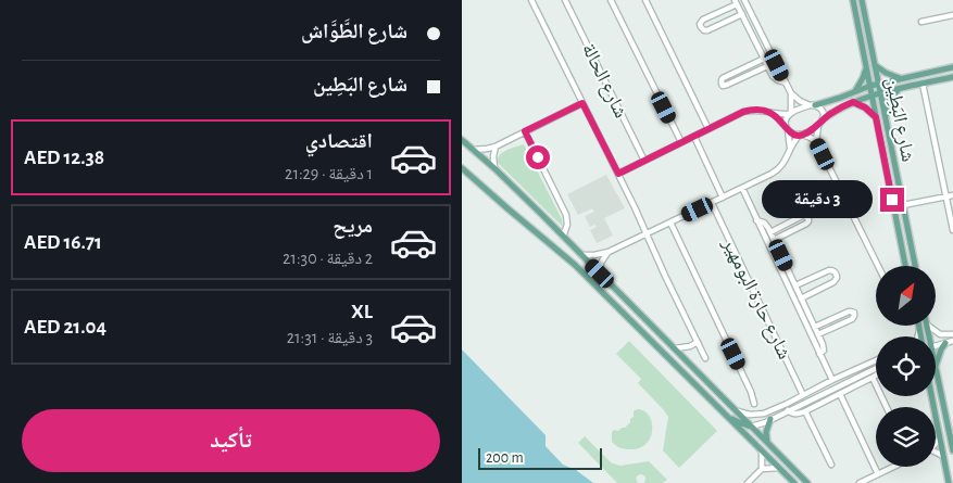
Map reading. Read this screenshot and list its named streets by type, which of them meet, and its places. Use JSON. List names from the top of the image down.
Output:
{
  "streets": {
    "main road": ["شارع البَطِين"],
    "street": ["شارع الحالة", "شارع حارة البومهير"]
  },
  "scale_bar": "200 m",
  "north": "top right",
  "page": {
    "banner": ["شارع الطَّوَّاش", "شارع البَطِين"],
    "list": [
      {
        "name": "اقتصادي",
        "note": "1 دقيقة · 21:29",
        "value": "AED 12.38"
      },
      {
        "name": "مريح",
        "note": "2 دقيقة · 21:30",
        "value": "AED 16.71"
      },
      {
        "name": "XL",
        "note": "3 دقيقة · 21:31",
        "value": "AED 21.04"
      }
    ],
    "bubble": "3 دقيقة",
    "buttons": "تأكيد",
    "scale": "200 m"
  }
}
